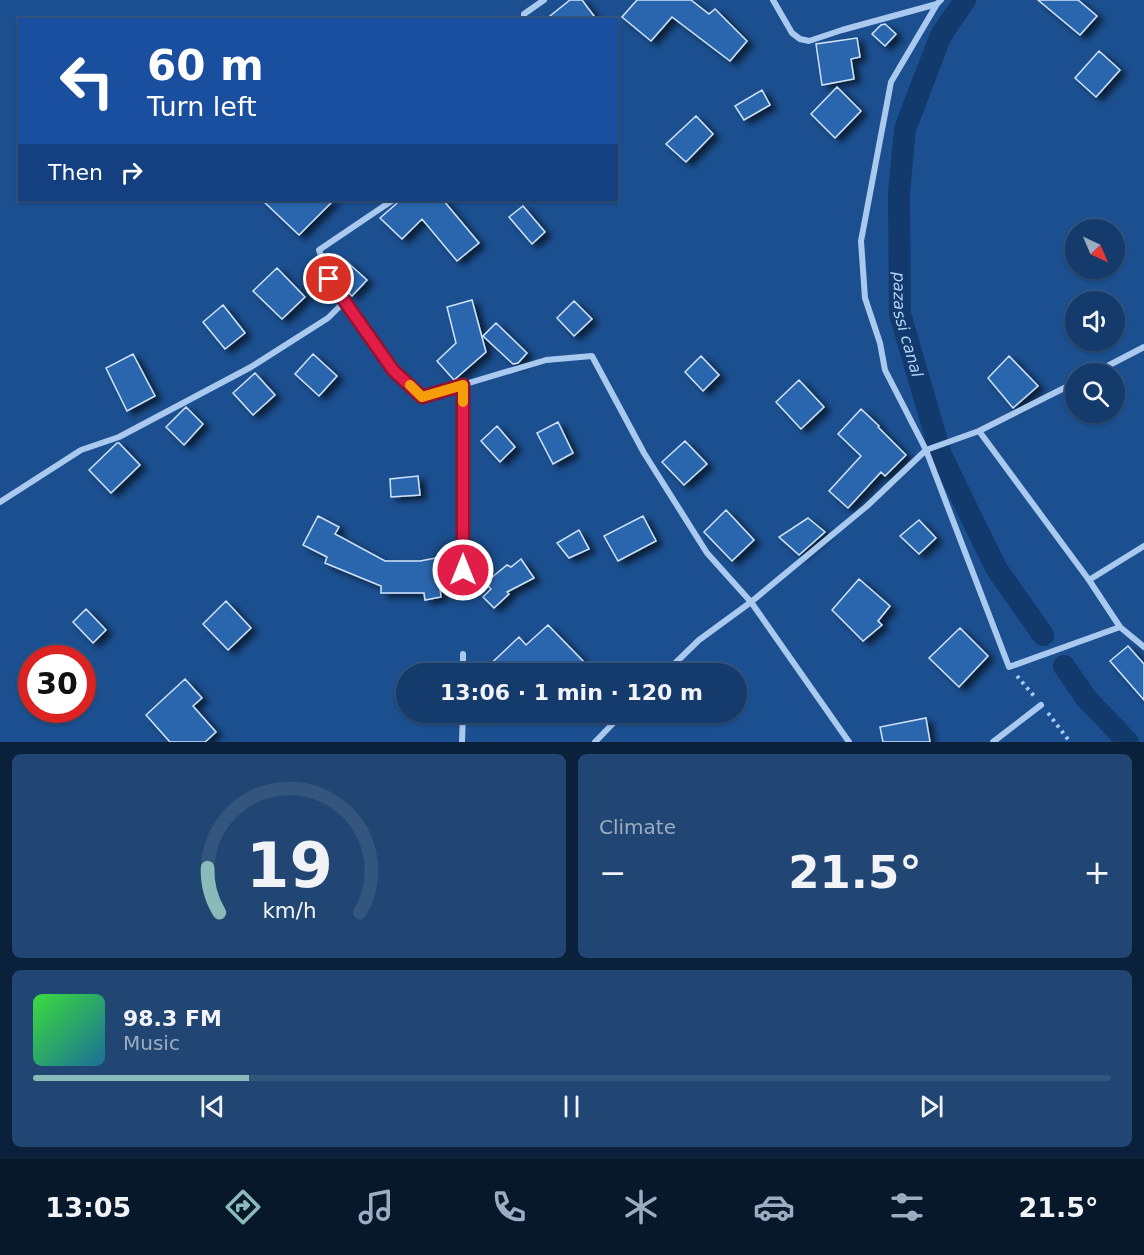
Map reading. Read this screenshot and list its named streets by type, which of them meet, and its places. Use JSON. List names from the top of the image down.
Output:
{
  "water": ["pazassi canal"],
  "north": "bottom right",
  "page": {
    "turn": ["60 m", "Turn left"],
    "then": "Then",
    "limit": "30",
    "trip": "13:06 · 1 min · 120 m",
    "tile": "Climate",
    "heat": ["−", "21.5°", "+"],
    "song": ["98.3 FM", "Music"],
    "tabs": ["13:05", "21.5°"],
    "gauge": ["19", "km/h"]
  }
}
